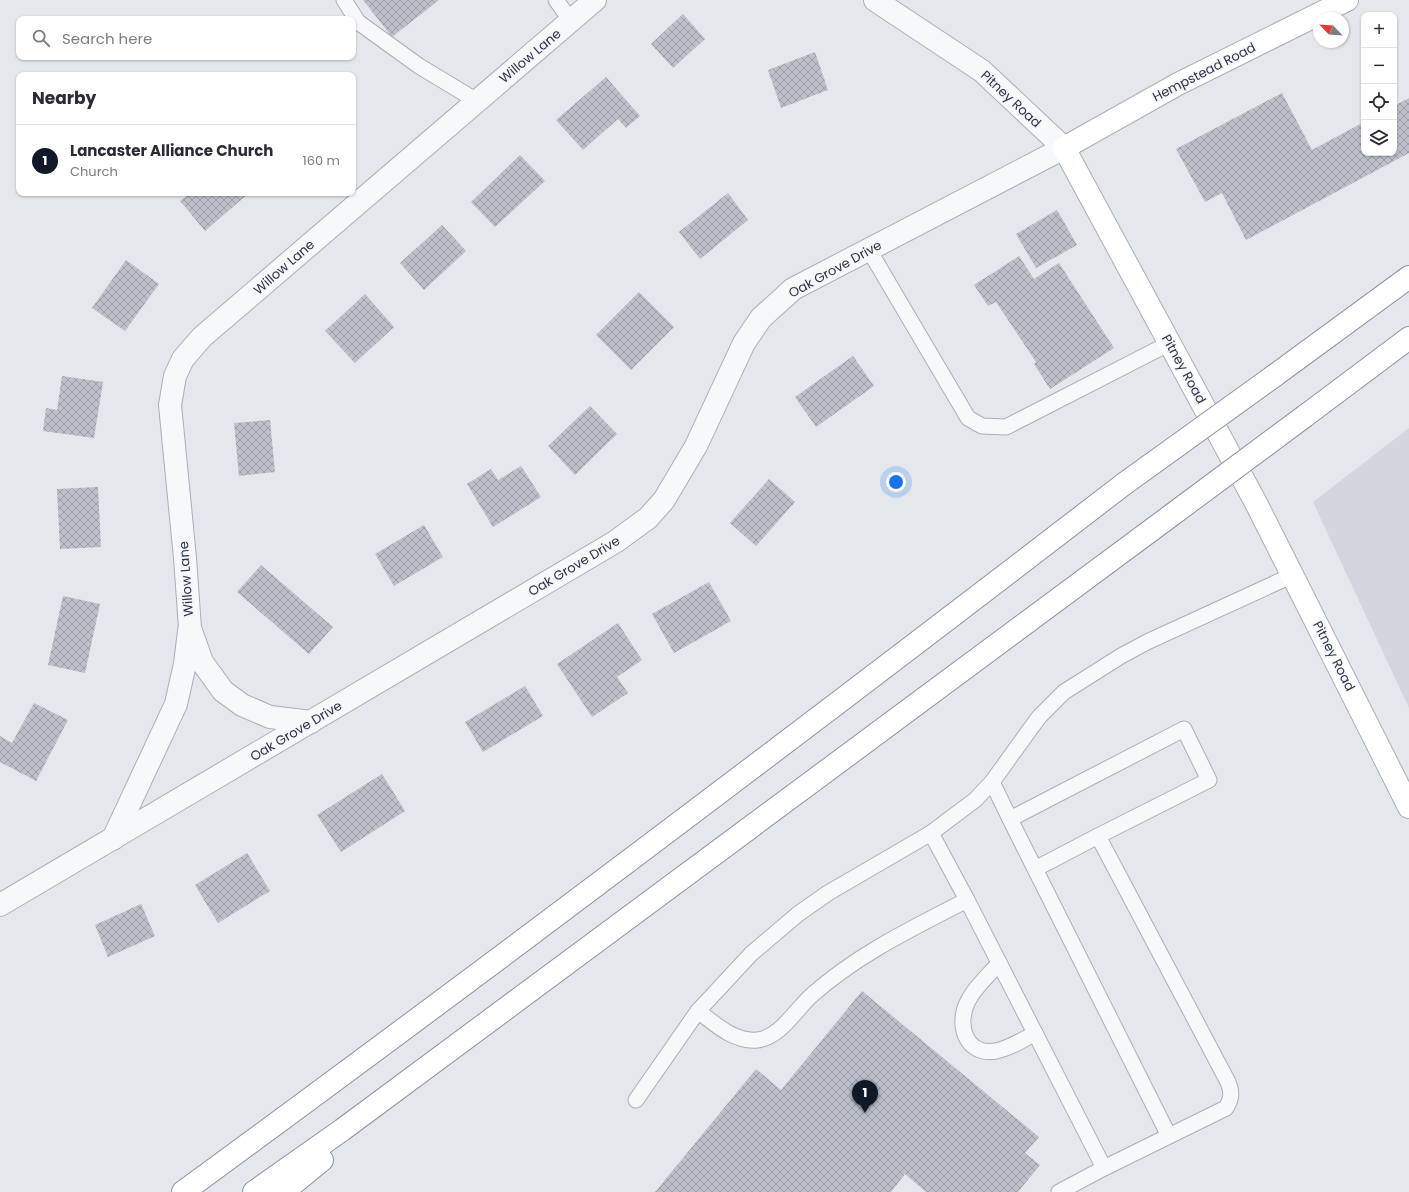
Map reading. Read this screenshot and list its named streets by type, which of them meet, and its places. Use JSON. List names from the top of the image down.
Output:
{
  "streets": {
    "main road": ["Hempstead Road", "Pitney Road"],
    "street": ["Willow Lane", "Oak Grove Drive"]
  },
  "crossings": [
    ["Willow Lane", "Oak Grove Drive"],
    ["Hempstead Road", "Pitney Road"],
    ["Hempstead Road", "Oak Grove Drive"],
    ["Pitney Road", "Oak Grove Drive"]
  ],
  "north": "top left",
  "page": {
    "map_buttons": ["+", "−"],
    "search": "Search here",
    "heading": "Nearby",
    "list": [
      {
        "mark": "1",
        "name": "Lancaster Alliance Church",
        "note": "Church",
        "value": "160 m"
      }
    ],
    "pins": "1"
  }
}
